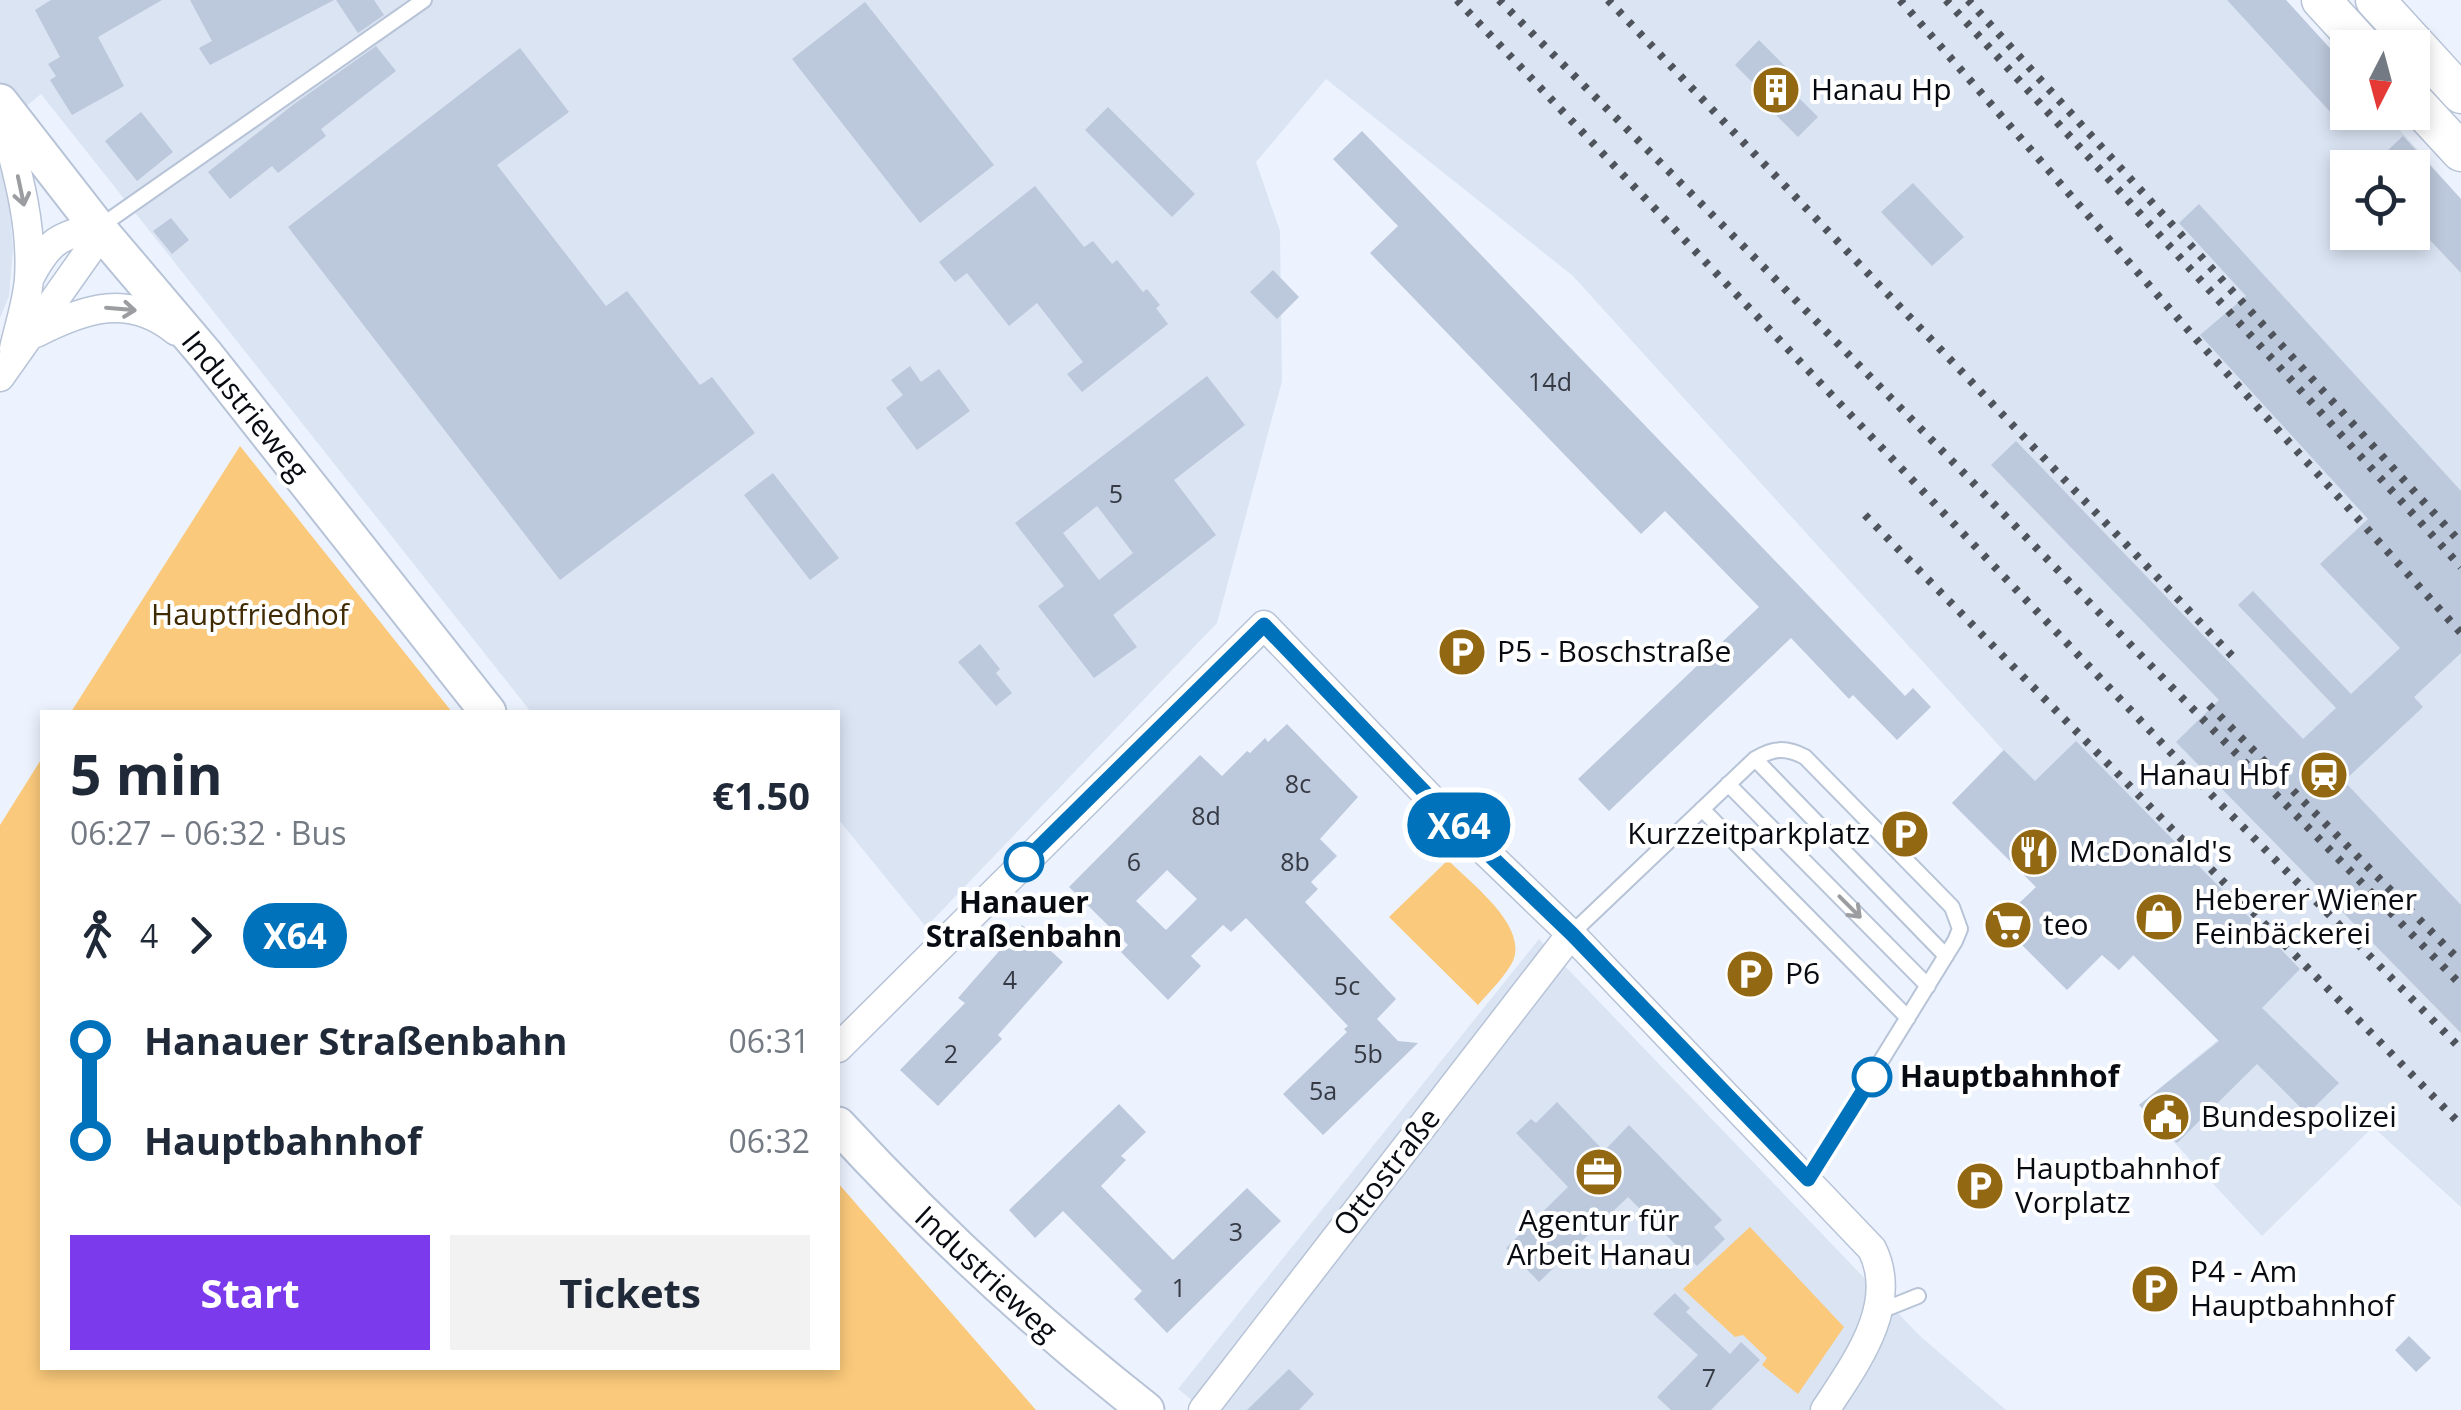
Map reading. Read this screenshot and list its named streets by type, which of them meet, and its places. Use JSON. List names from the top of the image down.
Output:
{
  "streets": {
    "street": ["Industrieweg", "Ottostraße"]
  },
  "parks": ["Hauptfriedhof"],
  "places": {
    "building": ["Hanau Hp"],
    "parking": [
      "P5 - Boschstraße",
      "Kurzzeitparkplatz",
      "P6",
      "Hauptbahnhof Vorplatz",
      "P4 - Am Hauptbahnhof"
    ],
    "station": ["Hanau Hbf"],
    "restaurant": ["McDonald's"],
    "other": ["Hanauer Straßenbahn", "Hauptbahnhof"],
    "shop": ["Heberer Wiener Feinbäckerei"],
    "supermarket": ["teo"],
    "public building": ["Bundespolizei"],
    "office": ["Agentur für Arbeit Hanau"]
  },
  "lines": ["bus line X64"],
  "house_numbers": [
    "14d",
    "5",
    "8c",
    "8d",
    "6",
    "8b",
    "4",
    "5c",
    "2",
    "5b",
    "5a",
    "3",
    "1",
    "7"
  ],
  "north": "bottom",
  "page": {
    "on_map": "X64",
    "heading": ["5 min", "06:27 – 06:32 · Bus", "€1.50"],
    "legs": ["4", "X64"],
    "list": [
      {
        "name": "Hanauer Straßenbahn",
        "value": "06:31"
      },
      {
        "name": "Hauptbahnhof",
        "value": "06:32"
      }
    ],
    "buttons": ["Start", "Tickets"]
  }
}
